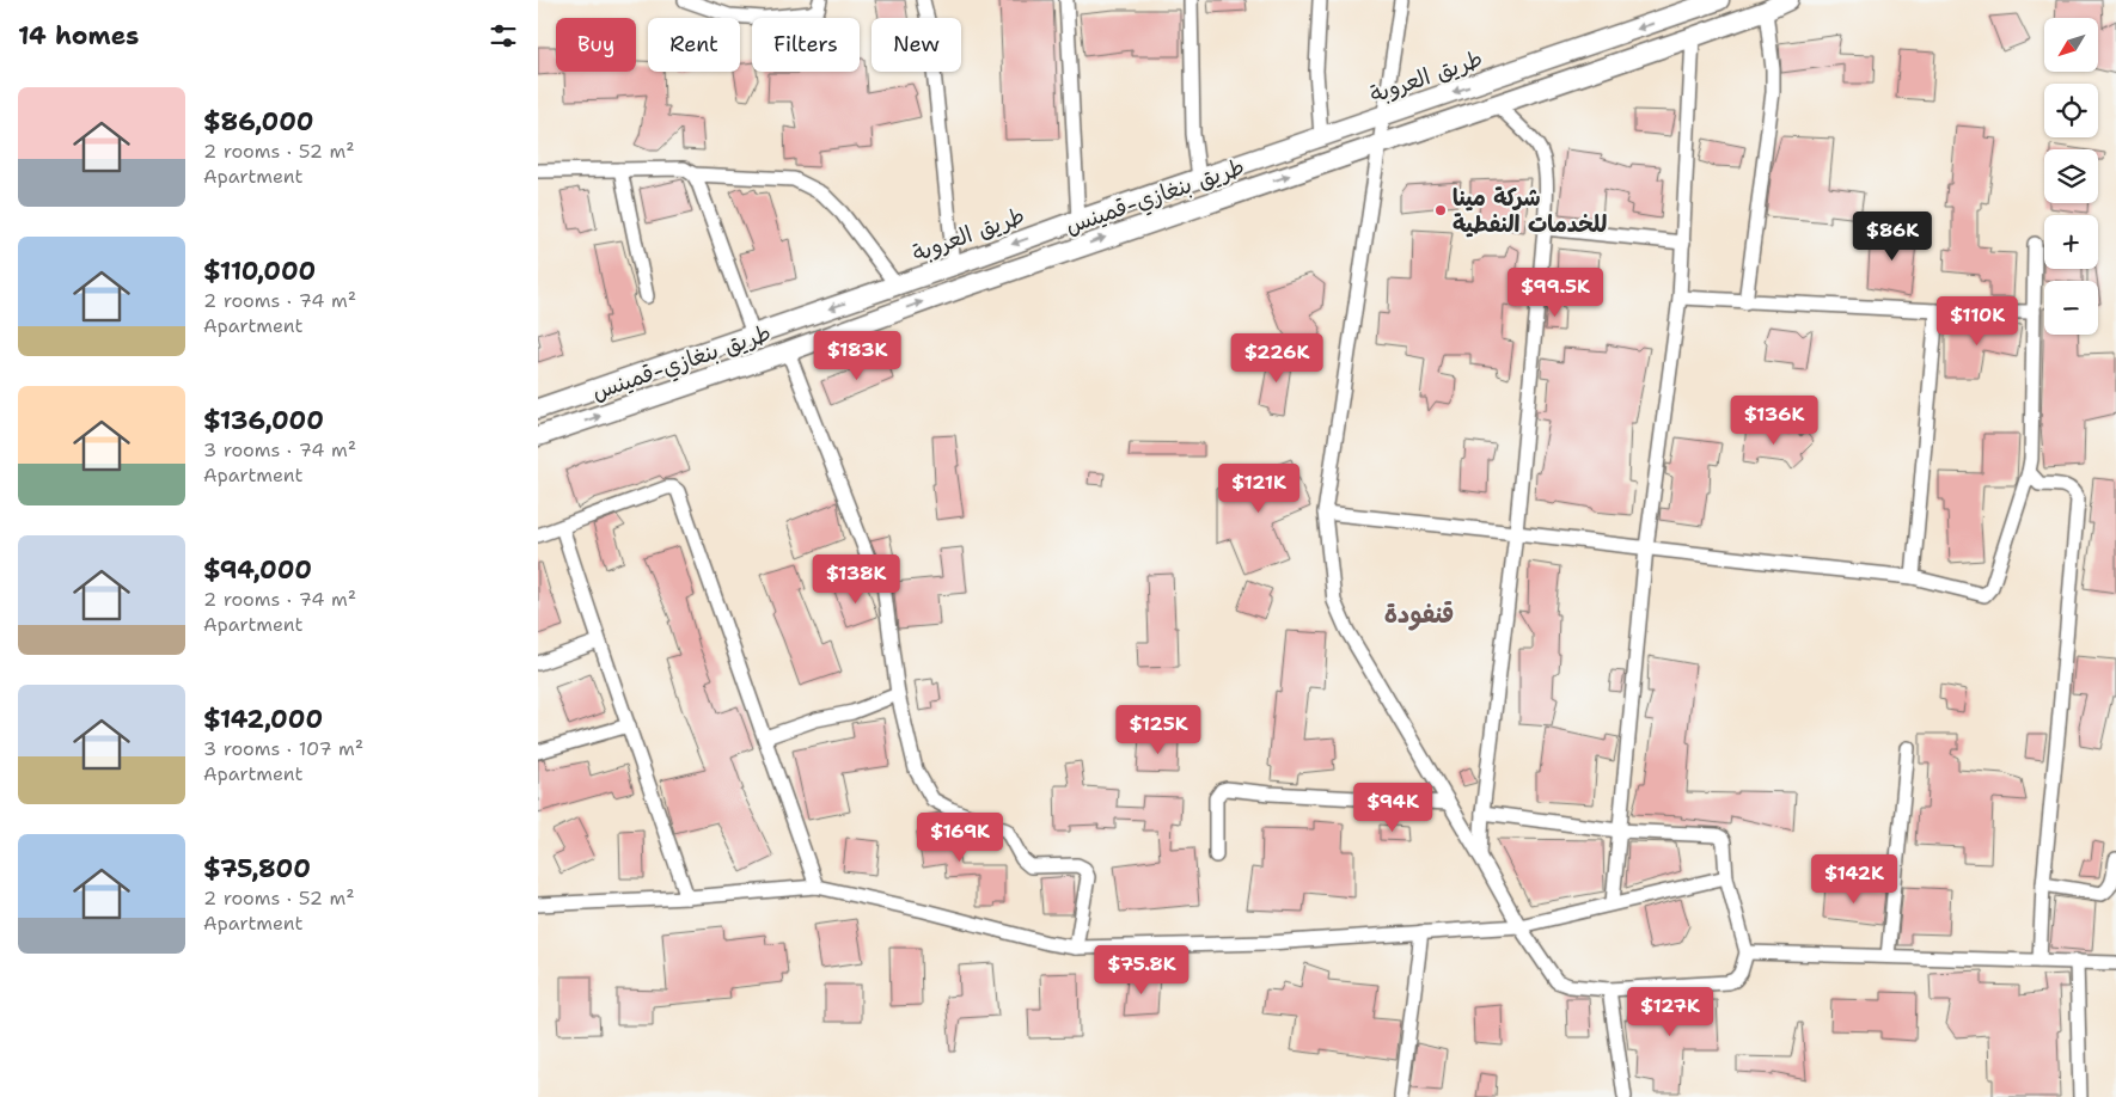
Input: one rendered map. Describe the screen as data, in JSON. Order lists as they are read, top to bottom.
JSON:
{
  "streets": {
    "main road": ["طريق العروبة", "طريق بنغازي-قمينس"]
  },
  "one_way": ["طريق العروبة", "طريق بنغازي-قمينس"],
  "districts": ["قنفودة"],
  "places": ["شركة مينا للخدمات النفطية"],
  "north": "bottom left",
  "page": {
    "heading": "14 homes",
    "map_buttons": ["+", "−"],
    "chip": [
      "Buy",
      "Rent",
      "Filters",
      "New"
    ],
    "list": [
      {
        "name": "$86,000",
        "note": "2 rooms · 52 m² · Apartment"
      },
      {
        "name": "$110,000",
        "note": "2 rooms · 74 m² · Apartment"
      },
      {
        "name": "$136,000",
        "note": "3 rooms · 74 m² · Apartment"
      },
      {
        "name": "$94,000",
        "note": "2 rooms · 74 m² · Apartment"
      },
      {
        "name": "$142,000",
        "note": "3 rooms · 107 m² · Apartment"
      },
      {
        "name": "$75,800",
        "note": "2 rooms · 52 m² · Apartment"
      }
    ],
    "price": [
      "$86K",
      "$99.5K",
      "$110K",
      "$183K",
      "$226K",
      "$136K",
      "$121K",
      "$138K",
      "$125K",
      "$94K",
      "$169K",
      "$142K",
      "$75.8K",
      "$127K"
    ]
  }
}
